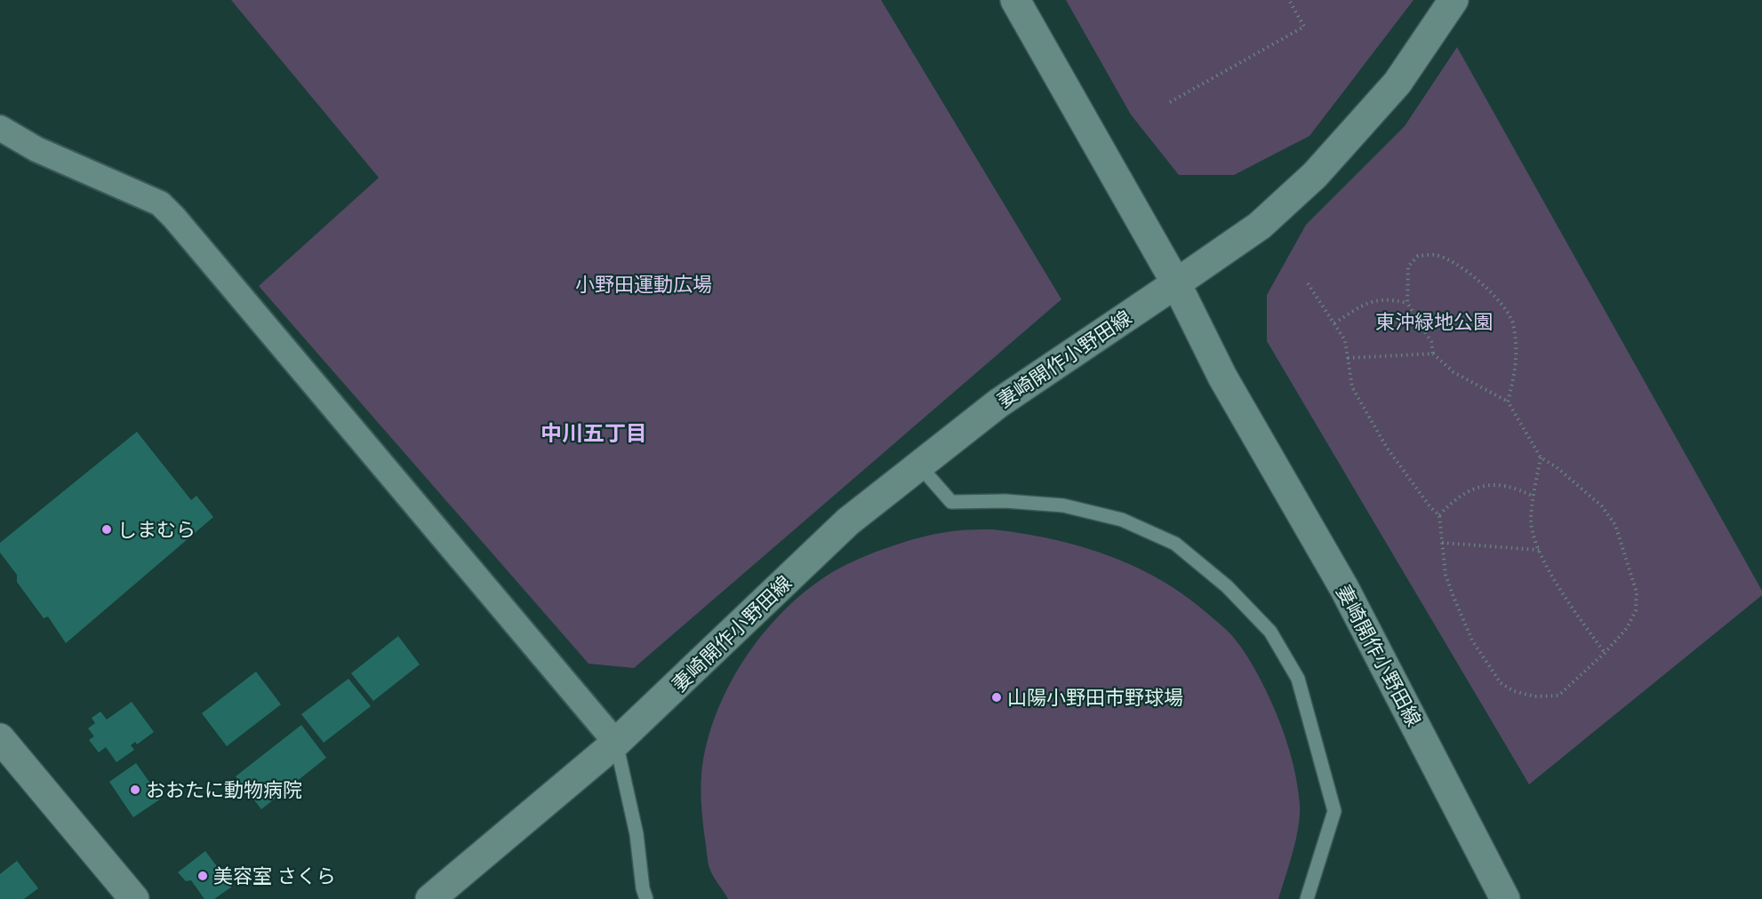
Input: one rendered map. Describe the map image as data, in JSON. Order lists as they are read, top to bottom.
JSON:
{
  "streets": {
    "main road": ["妻崎開作小野田線"]
  },
  "districts": ["中川五丁目"],
  "parks": ["小野田運動広場", "東沖緑地公園"],
  "places": [
    "しまむら",
    "山陽小野田市野球場",
    "おおたに動物病院",
    "美容室 さくら"
  ]
}
